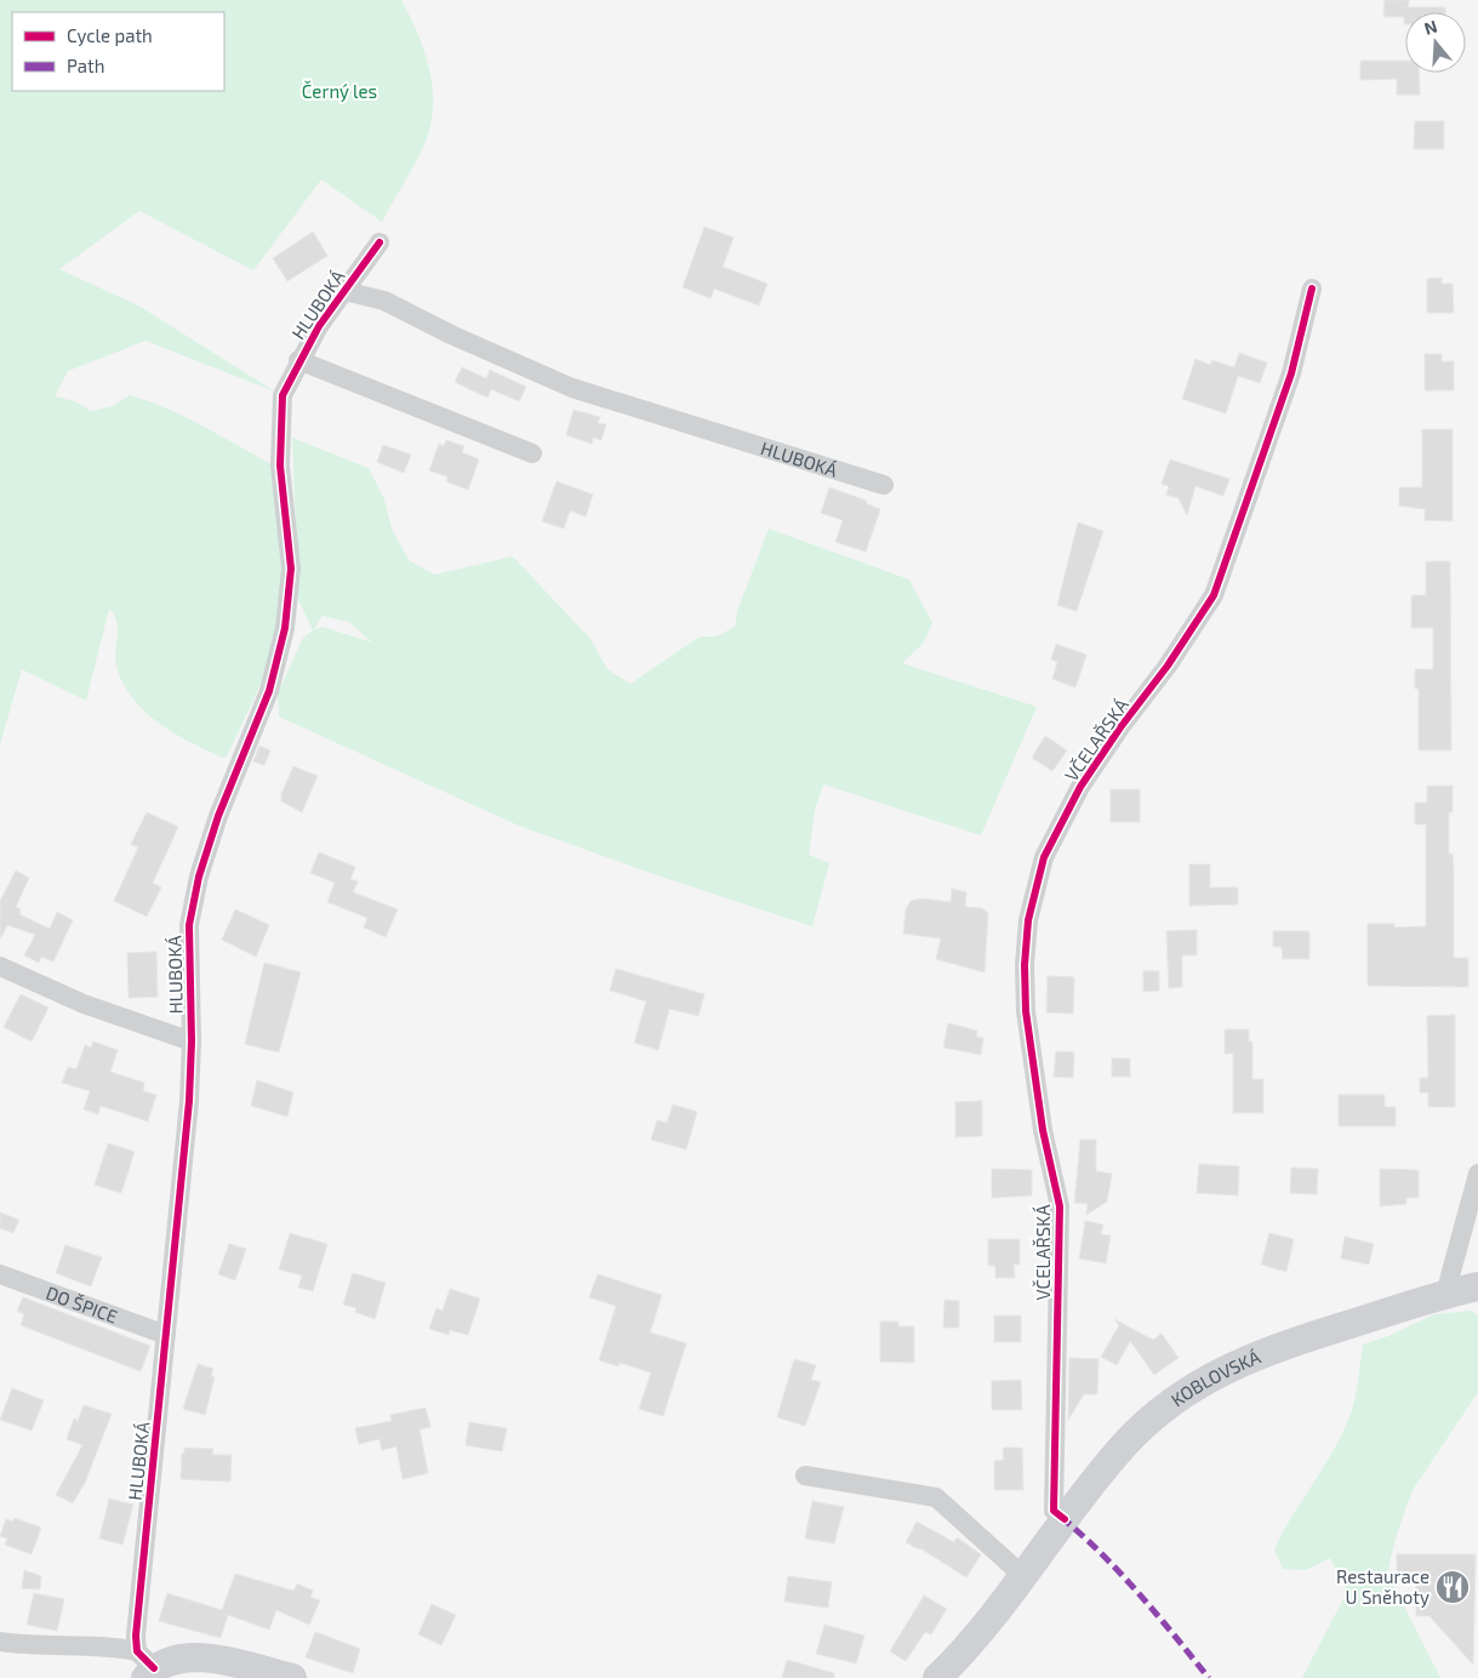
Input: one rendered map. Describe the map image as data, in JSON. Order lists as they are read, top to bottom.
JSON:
{
  "streets": {
    "street": [
      "HLUBOKÁ",
      "VČELAŘSKÁ",
      "DO ŠPICE",
      "KOBLOVSKÁ"
    ]
  },
  "crossings": [
    ["HLUBOKÁ", "DO ŠPICE"],
    ["VČELAŘSKÁ", "KOBLOVSKÁ"]
  ],
  "parks": ["Černý les"],
  "places": {
    "restaurant": ["Restaurace U Sněhoty"]
  },
  "legend": ["Cycle path", "Path"],
  "north": "top"
}
